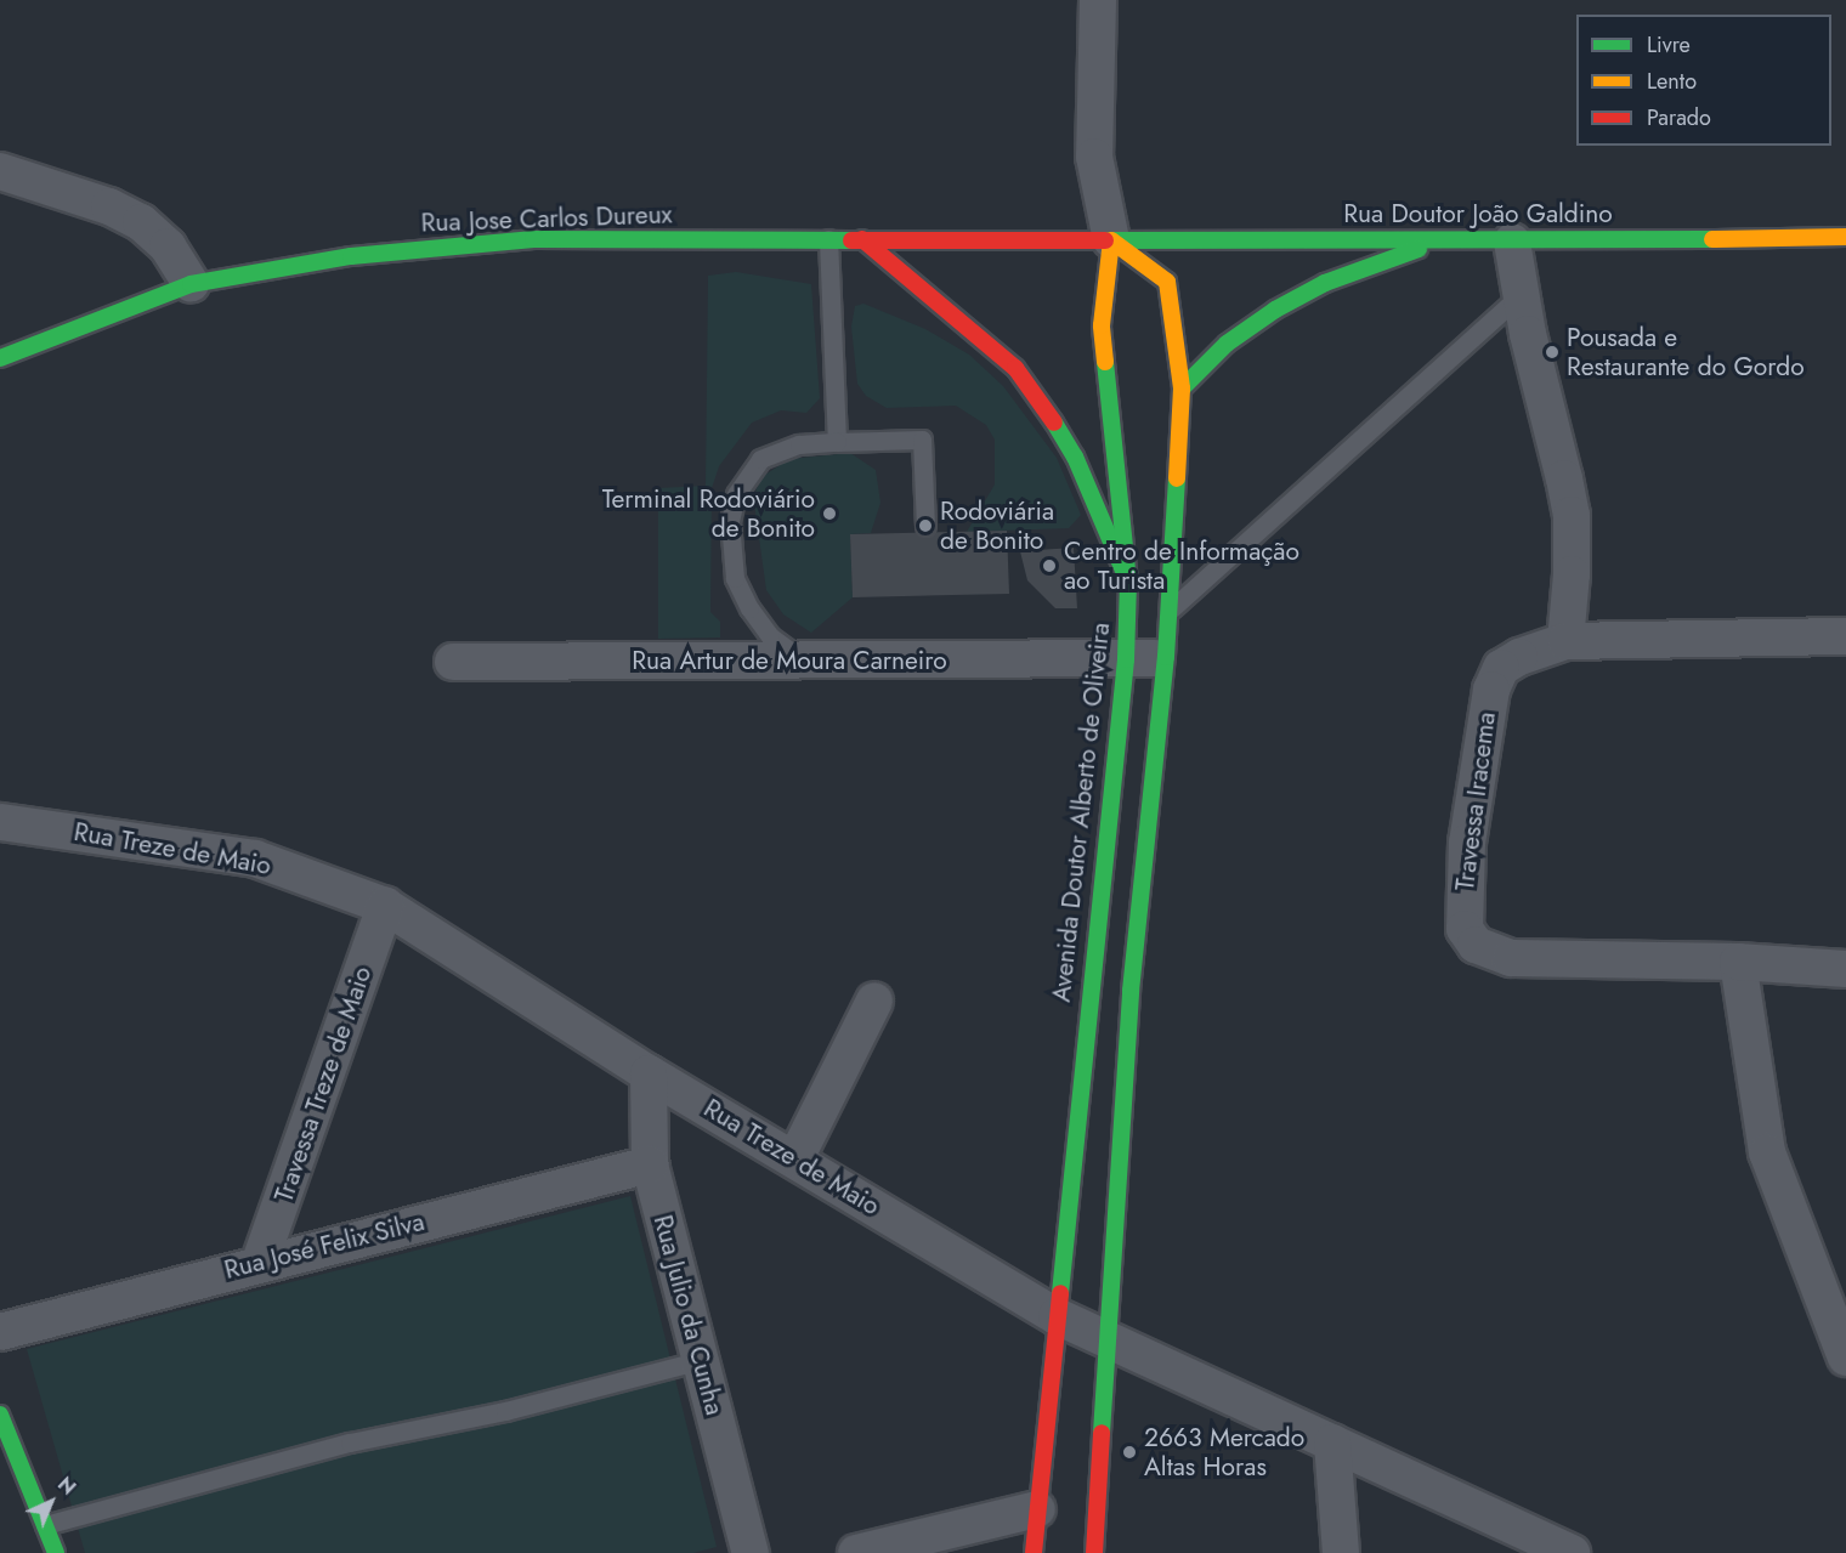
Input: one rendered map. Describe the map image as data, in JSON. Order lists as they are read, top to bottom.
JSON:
{
  "streets": {
    "street": [
      "Rua Doutor João Galdino",
      "Rua Jose Carlos Dureux",
      "Rua Artur de Moura Carneiro",
      "Travessa Iracema",
      "Avenida Doutor Alberto de Oliveira",
      "Rua Treze de Maio",
      "Travessa Treze de Maio",
      "Rua José Felix Silva",
      "Rua Julio da Cunha"
    ]
  },
  "crossings": [
    ["Rua Doutor João Galdino", "Rua Jose Carlos Dureux"],
    ["Rua Doutor João Galdino", "Avenida Doutor Alberto de Oliveira"],
    ["Rua Jose Carlos Dureux", "Avenida Doutor Alberto de Oliveira"],
    ["Rua Artur de Moura Carneiro", "Avenida Doutor Alberto de Oliveira"],
    ["Avenida Doutor Alberto de Oliveira", "Rua Treze de Maio"],
    ["Rua Treze de Maio", "Travessa Treze de Maio"],
    ["Rua Treze de Maio", "Rua Julio da Cunha"],
    ["Travessa Treze de Maio", "Rua José Felix Silva"],
    ["Rua José Felix Silva", "Rua Julio da Cunha"]
  ],
  "places": [
    "Pousada e Restaurante do Gordo",
    "Terminal Rodoviário de Bonito",
    "Rodoviária de Bonito",
    "Centro de Informação ao Turista",
    "2663 Mercado Altas Horas"
  ],
  "legend": ["Livre", "Lento", "Parado"],
  "north": "top right"
}
